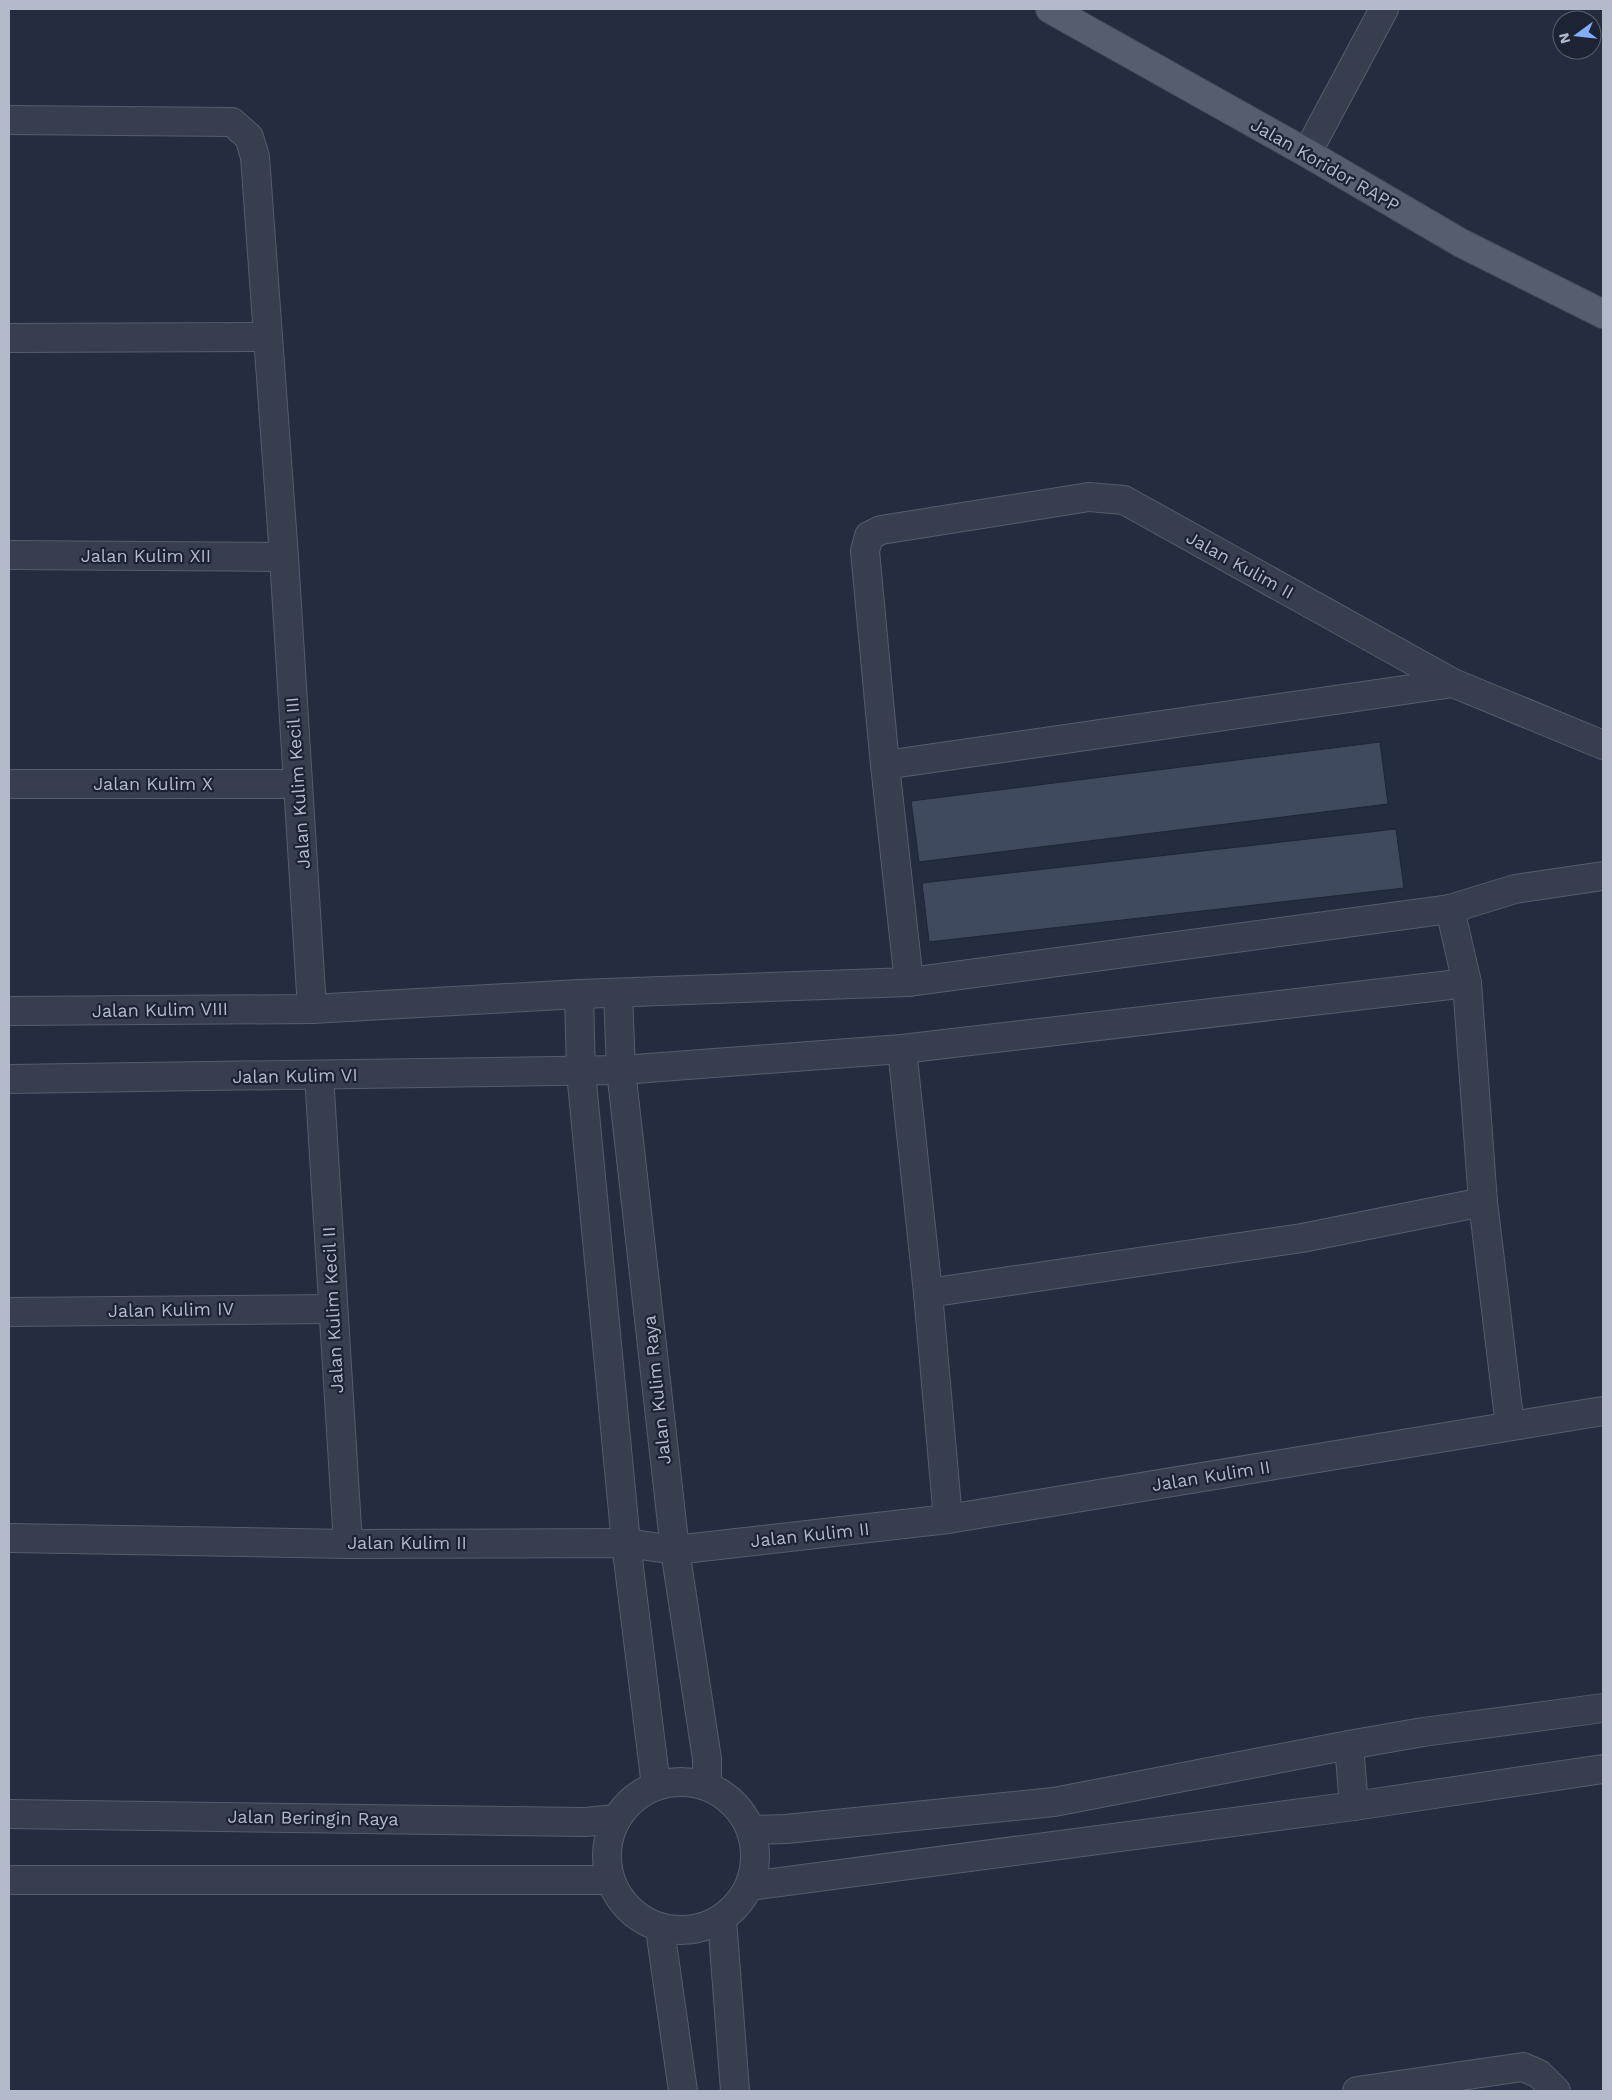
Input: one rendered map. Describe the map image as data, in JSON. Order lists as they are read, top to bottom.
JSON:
{
  "streets": {
    "main road": ["Jalan Koridor RAPP"],
    "street": [
      "Jalan Kulim XII",
      "Jalan Kulim II",
      "Jalan Kulim Kecil III",
      "Jalan Kulim X",
      "Jalan Kulim VIII",
      "Jalan Kulim VI",
      "Jalan Kulim IV",
      "Jalan Kulim Kecil II",
      "Jalan Kulim Raya",
      "Jalan Beringin Raya"
    ]
  },
  "crossings": [
    ["Jalan Kulim XII", "Jalan Kulim Kecil III"],
    ["Jalan Kulim II", "Jalan Kulim Kecil II"],
    ["Jalan Kulim II", "Jalan Kulim Raya"],
    ["Jalan Kulim Kecil III", "Jalan Kulim X"],
    ["Jalan Kulim Kecil III", "Jalan Kulim VIII"],
    ["Jalan Kulim VIII", "Jalan Kulim Raya"],
    ["Jalan Kulim VI", "Jalan Kulim Kecil II"],
    ["Jalan Kulim VI", "Jalan Kulim Raya"],
    ["Jalan Kulim IV", "Jalan Kulim Kecil II"],
    ["Jalan Kulim Raya", "Jalan Beringin Raya"]
  ],
  "north": "left"
}
